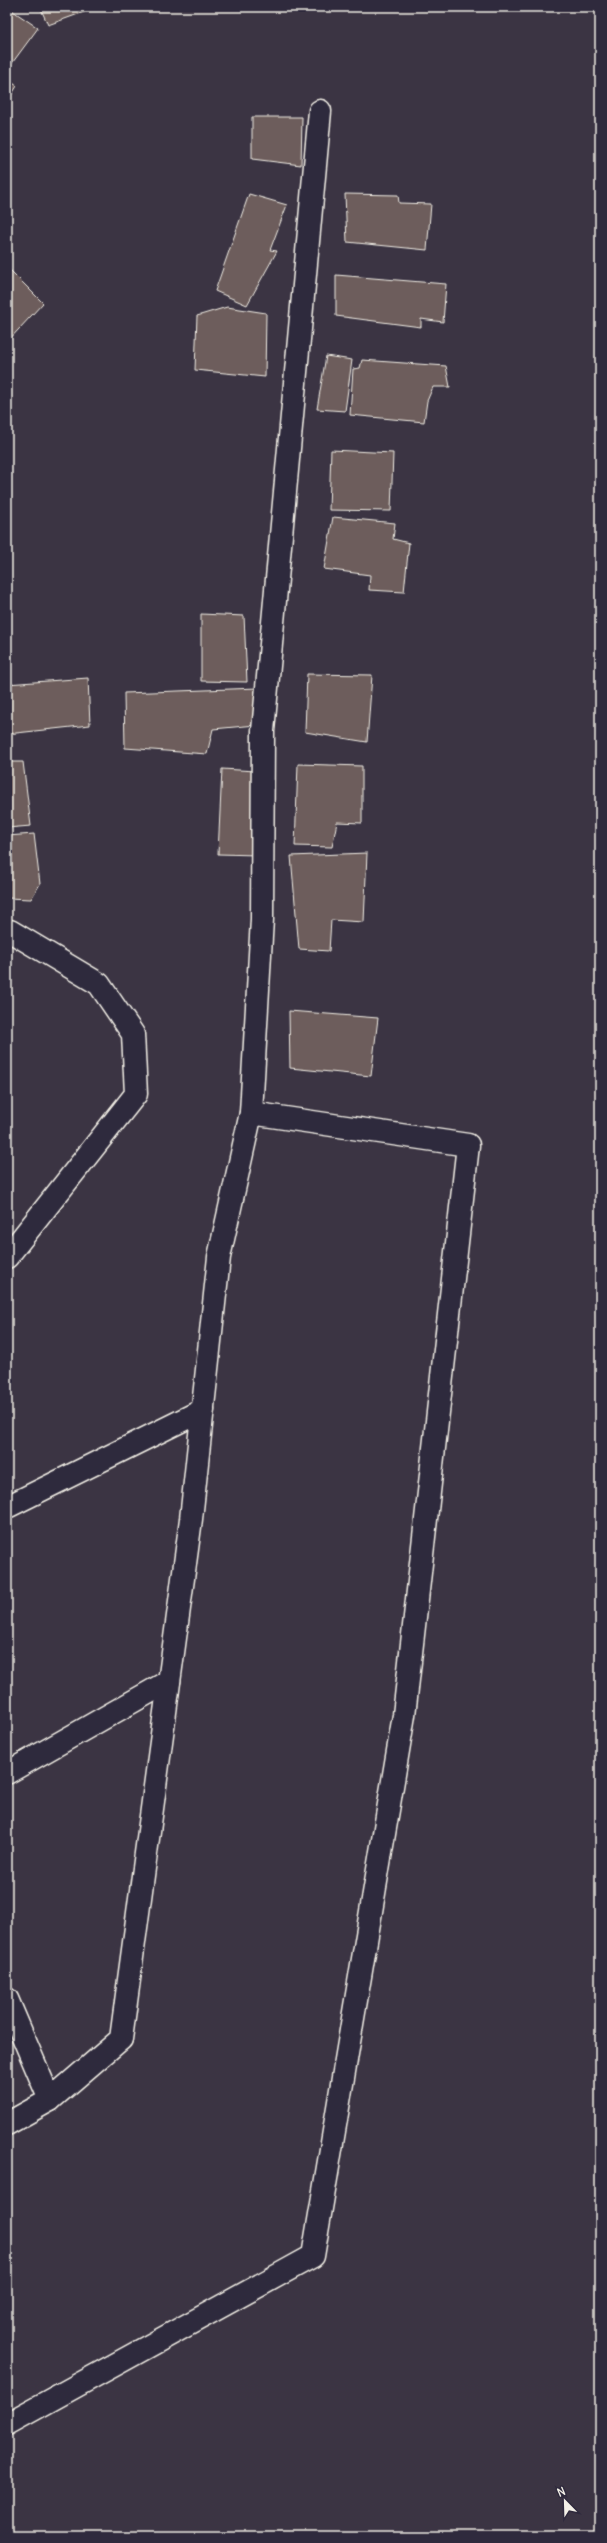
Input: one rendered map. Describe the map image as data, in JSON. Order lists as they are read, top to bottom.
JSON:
{
  "north": "top left"
}
